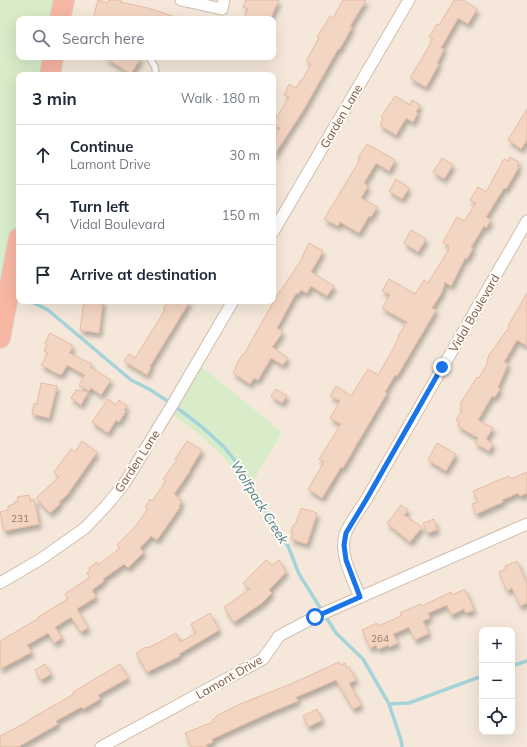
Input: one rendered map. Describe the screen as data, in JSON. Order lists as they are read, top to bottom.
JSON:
{
  "streets": {
    "street": ["Garden Lane", "Vidal Boulevard", "Lamont Drive"]
  },
  "crossings": [
    ["Vidal Boulevard", "Lamont Drive"]
  ],
  "water": ["Wolfpack Creek"],
  "house_numbers": ["231", "264"],
  "page": {
    "search": "Search here",
    "heading": ["3 min", "Walk · 180 m"],
    "list": [
      ["Continue", "Lamont Drive", "30 m"],
      ["Turn left", "Vidal Boulevard", "150 m"],
      "Arrive at destination"
    ],
    "map_buttons": ["+", "−"]
  }
}
